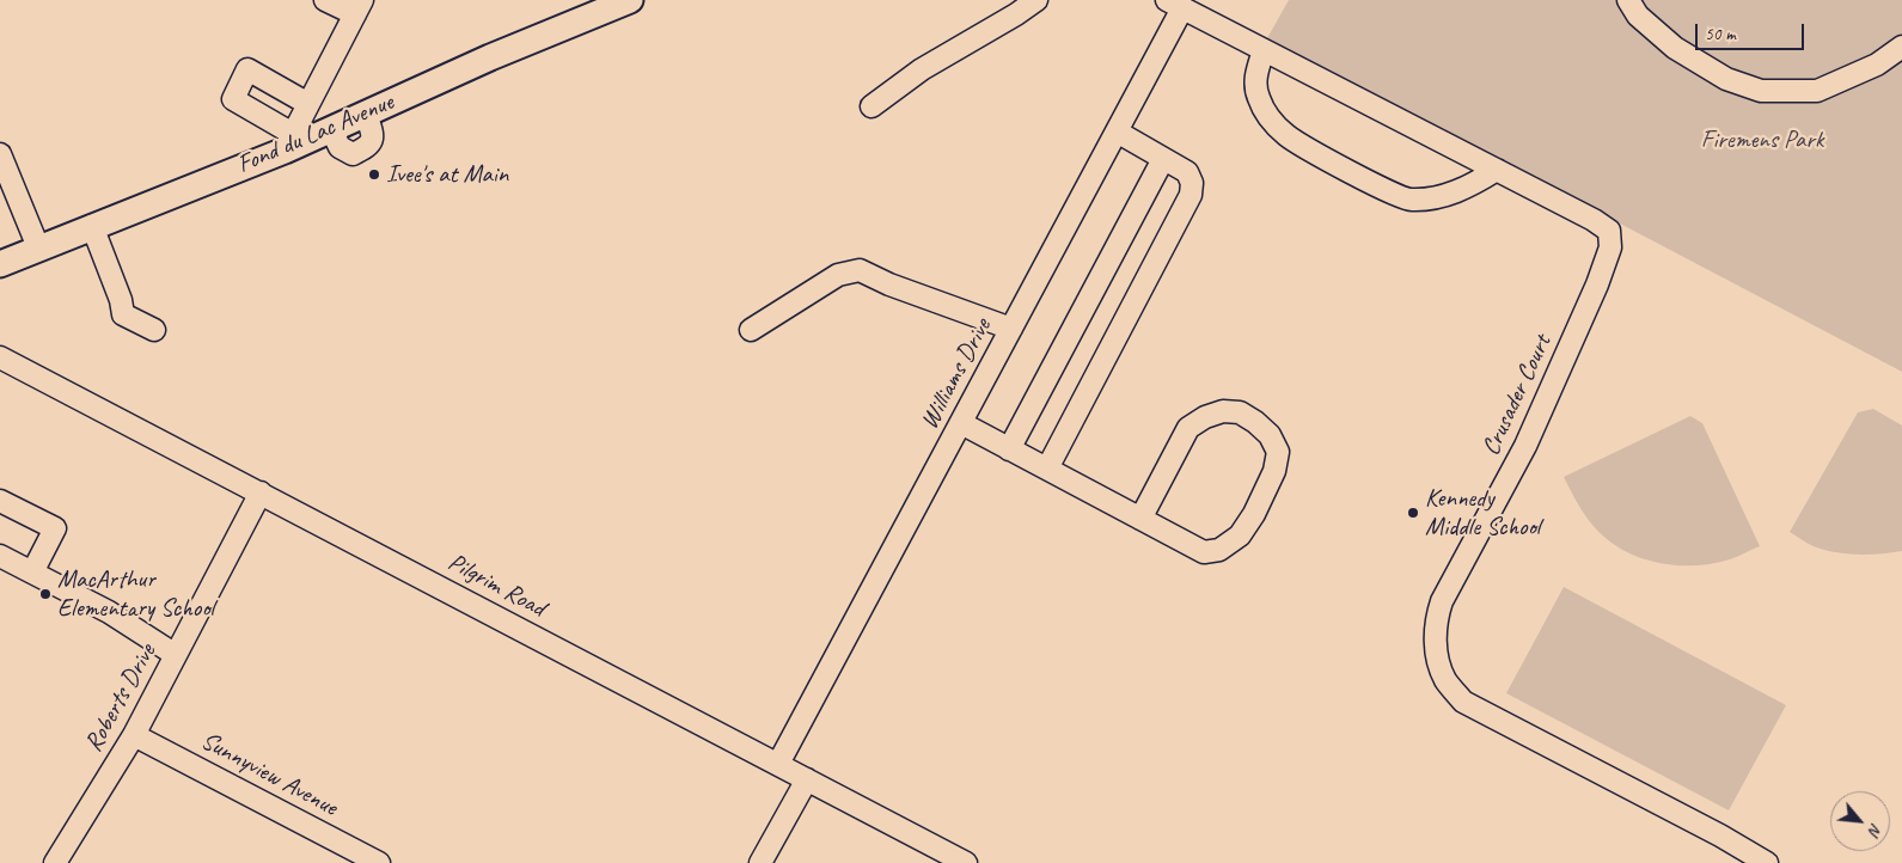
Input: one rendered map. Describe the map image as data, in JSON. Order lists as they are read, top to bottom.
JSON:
{
  "streets": {
    "main road": ["Fond du Lac Avenue"],
    "street": [
      "Williams Drive",
      "Crusader Court",
      "Pilgrim Road",
      "Roberts Drive",
      "Sunnyview Avenue"
    ]
  },
  "crossings": [
    ["Williams Drive", "Crusader Court"],
    ["Williams Drive", "Pilgrim Road"],
    ["Pilgrim Road", "Roberts Drive"],
    ["Roberts Drive", "Sunnyview Avenue"]
  ],
  "parks": ["Firemens Park"],
  "places": ["Ivee's at Main", "Kennedy Middle School", "MacArthur Elementary School"],
  "scale_bar": "50 m",
  "north": "bottom right"
}
